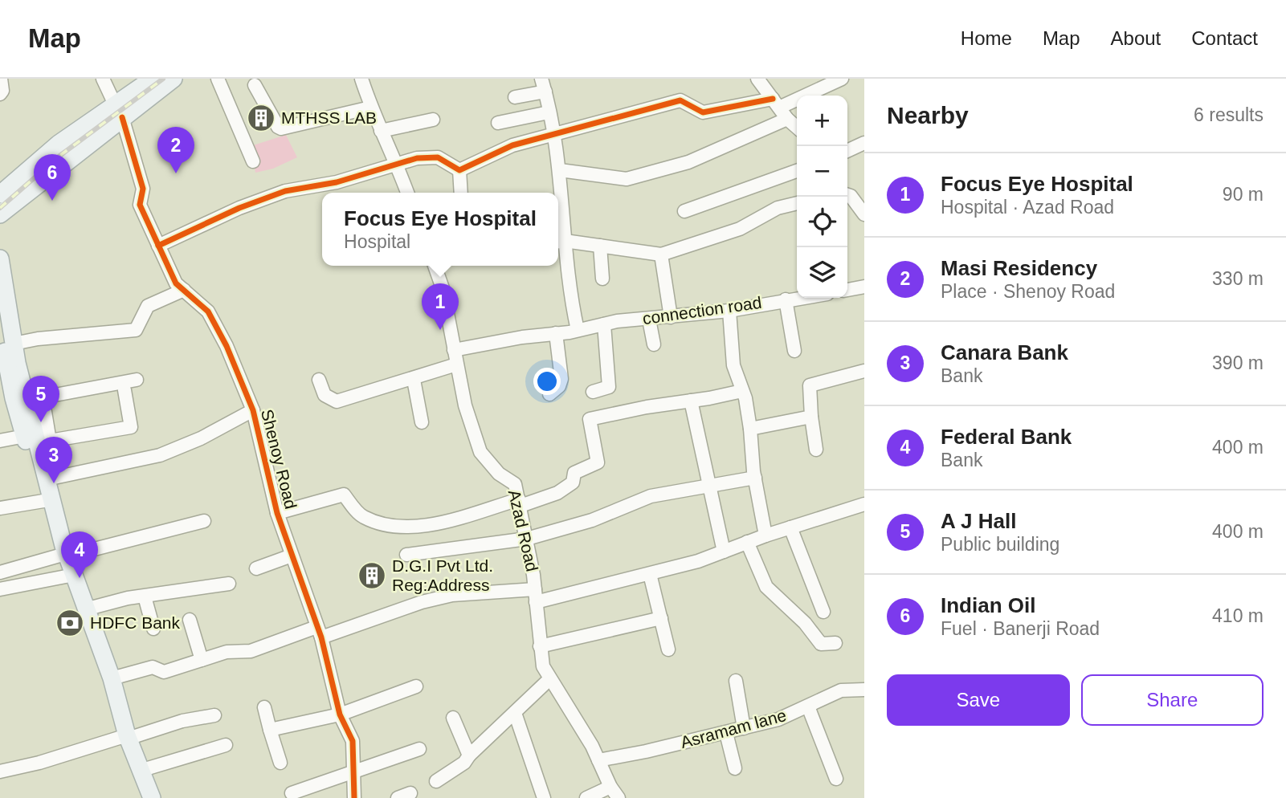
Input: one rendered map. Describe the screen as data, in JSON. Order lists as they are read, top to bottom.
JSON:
{
  "streets": {
    "street": [
      "connection road",
      "Shenoy Road",
      "Azad Road",
      "Asramam lane"
    ]
  },
  "crossings": [
    ["connection road", "Azad Road"],
    ["Azad Road", "Asramam lane"]
  ],
  "places": {
    "building": ["MTHSS LAB", "D.G.I Pvt Ltd. Reg:Address"],
    "bank": ["HDFC Bank"]
  },
  "page": {
    "header": "Map",
    "nav": [
      "Home",
      "Map",
      "About",
      "Contact"
    ],
    "heading": ["Nearby", "6 results"],
    "map_buttons": ["+", "−"],
    "pins": [
      "2",
      "6",
      "1",
      "5",
      "3",
      "4"
    ],
    "list": [
      {
        "mark": "1",
        "name": "Focus Eye Hospital",
        "note": "Hospital · Azad Road",
        "value": "90 m"
      },
      {
        "mark": "2",
        "name": "Masi Residency",
        "note": "Place · Shenoy Road",
        "value": "330 m"
      },
      {
        "mark": "3",
        "name": "Canara Bank",
        "note": "Bank",
        "value": "390 m"
      },
      {
        "mark": "4",
        "name": "Federal Bank",
        "note": "Bank",
        "value": "400 m"
      },
      {
        "mark": "5",
        "name": "A J Hall",
        "note": "Public building",
        "value": "400 m"
      },
      {
        "mark": "6",
        "name": "Indian Oil",
        "note": "Fuel · Banerji Road",
        "value": "410 m"
      }
    ],
    "popup": ["Focus Eye Hospital", "Hospital"],
    "buttons": ["Save", "Share"]
  }
}
